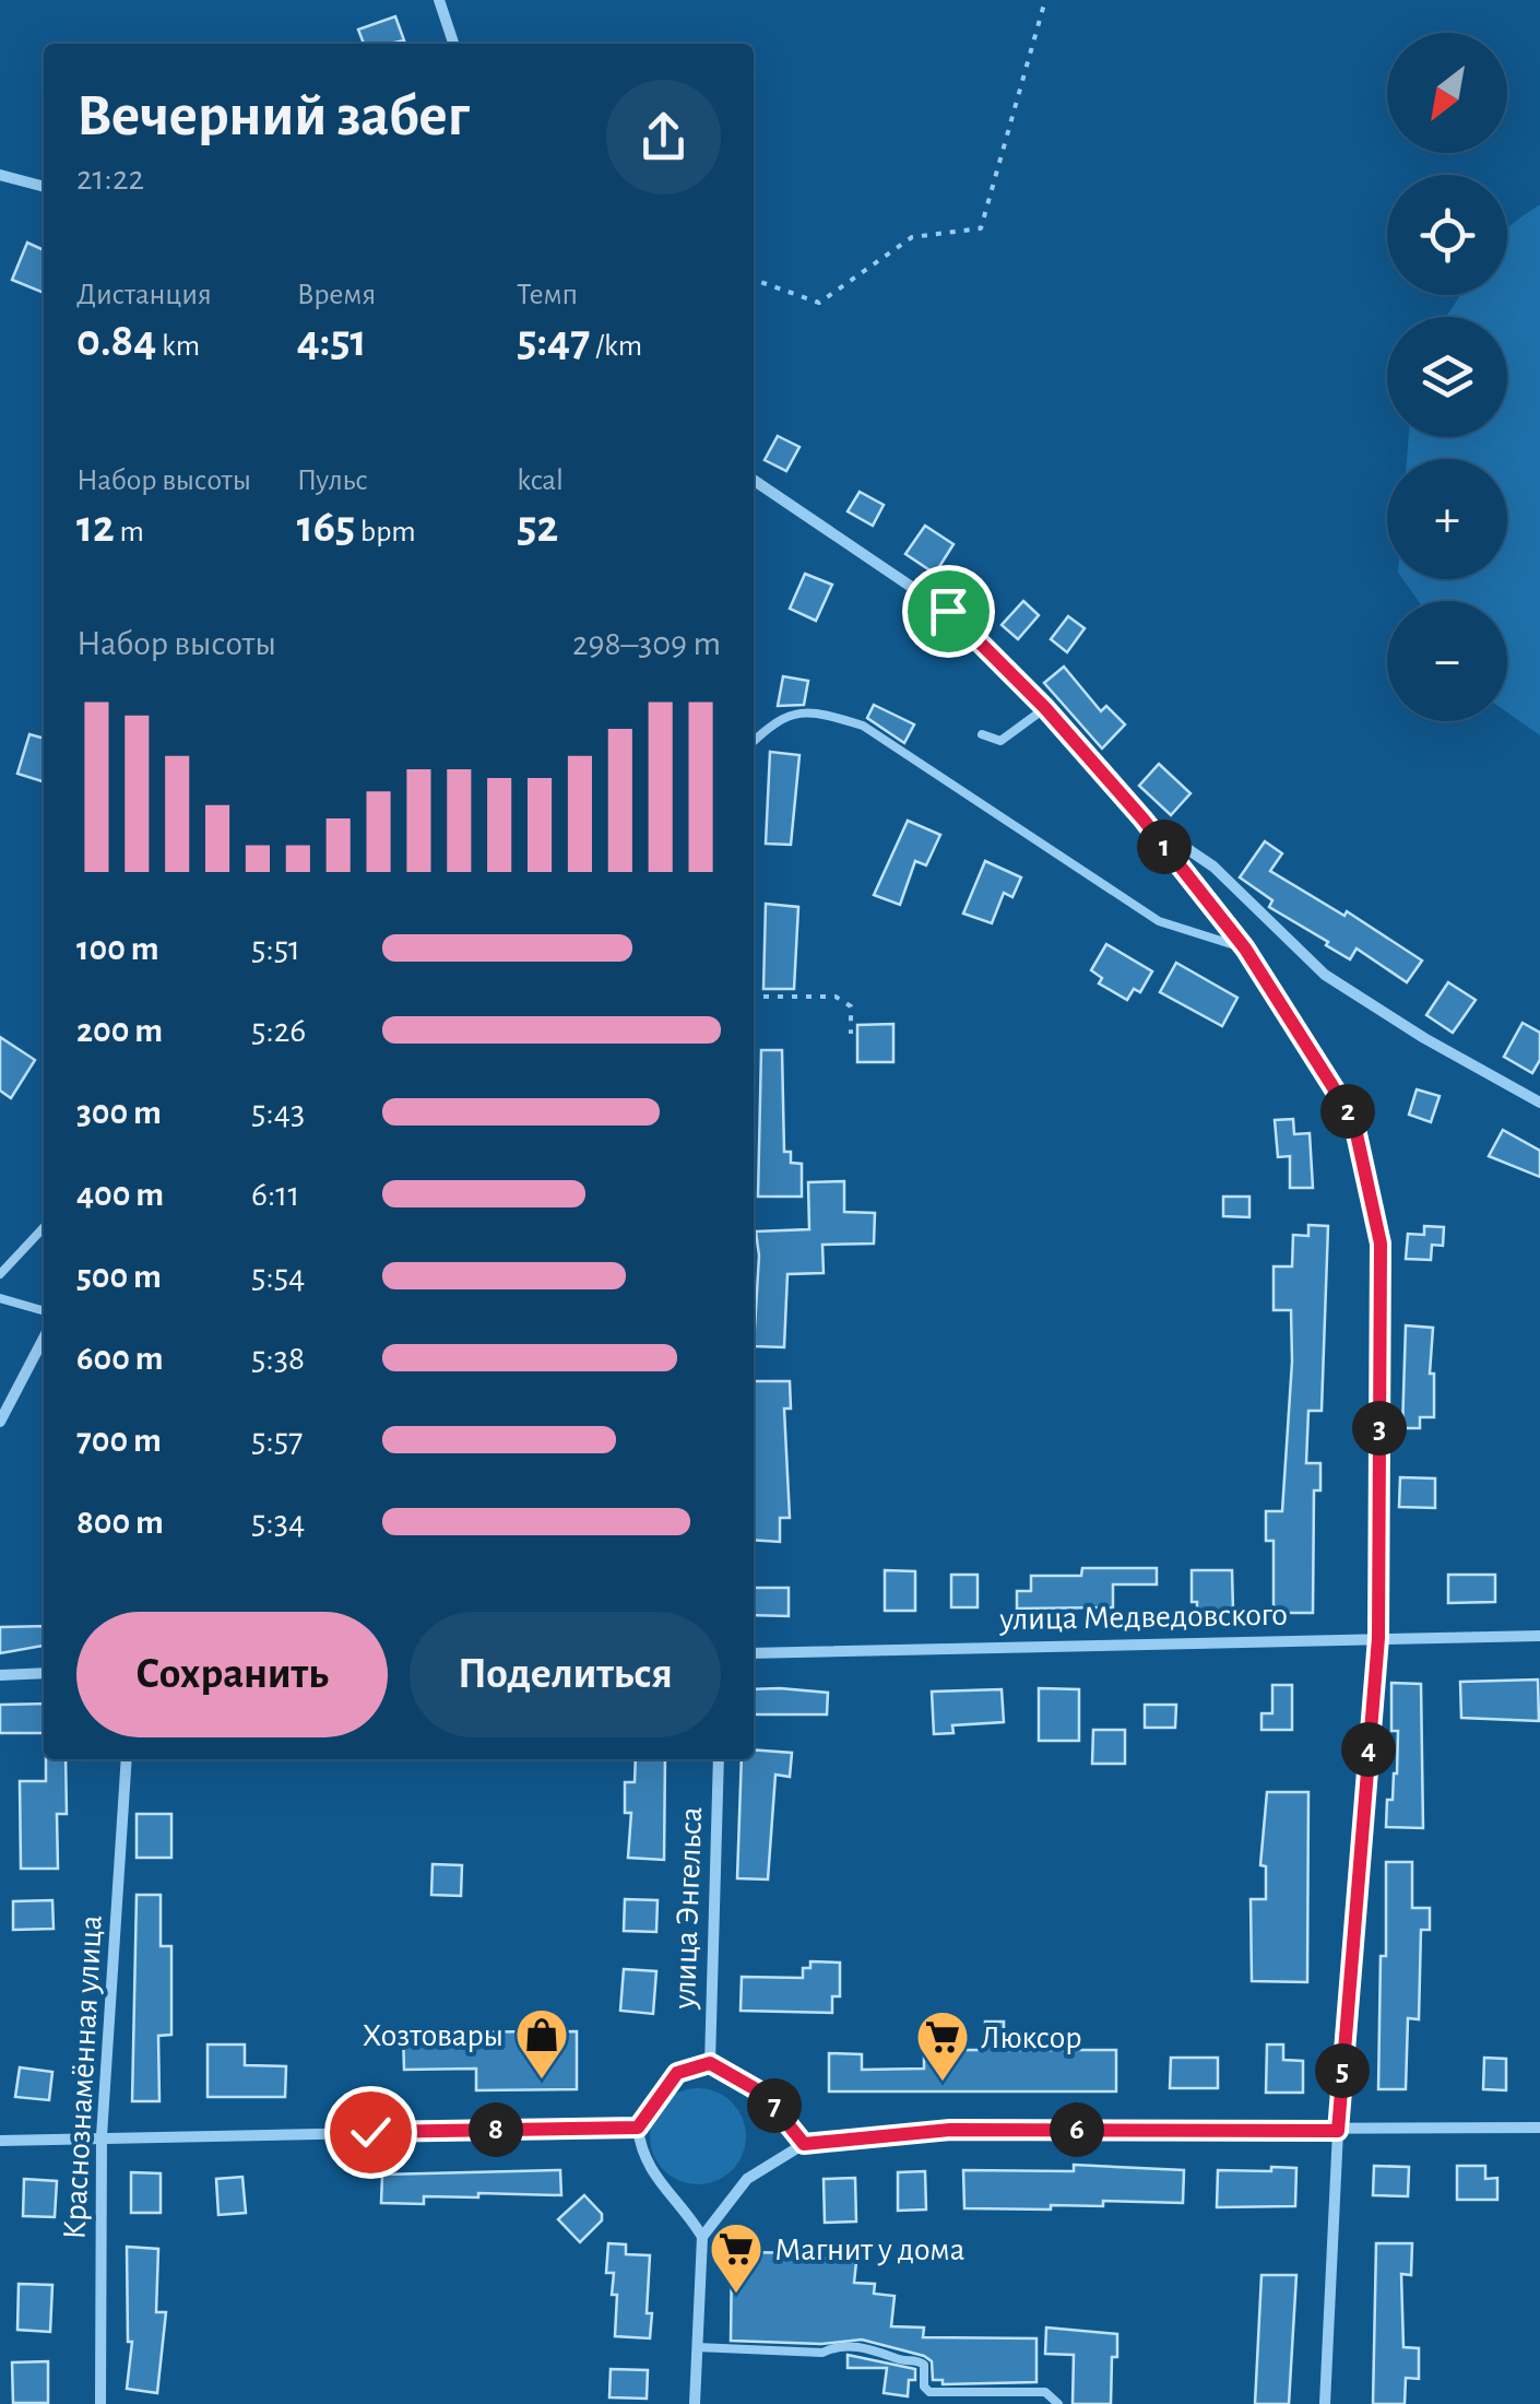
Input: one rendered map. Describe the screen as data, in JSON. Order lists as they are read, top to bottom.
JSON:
{
  "streets": {
    "street": ["улица Медведовского", "улица Энгельса", "Краснознамённая улица"]
  },
  "places": {
    "shop": ["Хозтовары"],
    "supermarket": ["Люксор", "Магнит у дома"]
  },
  "north": "bottom left",
  "page": {
    "map_buttons": ["+", "−"],
    "heading": ["Вечерний забег", "21:22"],
    "stats": [
      ["Дистанция", "0.84 km"],
      ["Время", "4:51"],
      ["Темп", "5:47 /km"],
      ["Набор высоты", "12 m"],
      ["Пульс", "165 bpm"],
      ["kcal", "52"]
    ],
    "chart": ["Набор высоты", "298–309 m"],
    "pins": [
      "1",
      "2",
      "3",
      "4",
      "5",
      "7",
      "6",
      "8"
    ],
    "list": [
      {
        "name": "100 m",
        "note": "5:51"
      },
      {
        "name": "200 m",
        "note": "5:26"
      },
      {
        "name": "300 m",
        "note": "5:43"
      },
      {
        "name": "400 m",
        "note": "6:11"
      },
      {
        "name": "500 m",
        "note": "5:54"
      },
      {
        "name": "600 m",
        "note": "5:38"
      },
      {
        "name": "700 m",
        "note": "5:57"
      },
      {
        "name": "800 m",
        "note": "5:34"
      }
    ],
    "buttons": ["Сохранить", "Поделиться"]
  }
}
